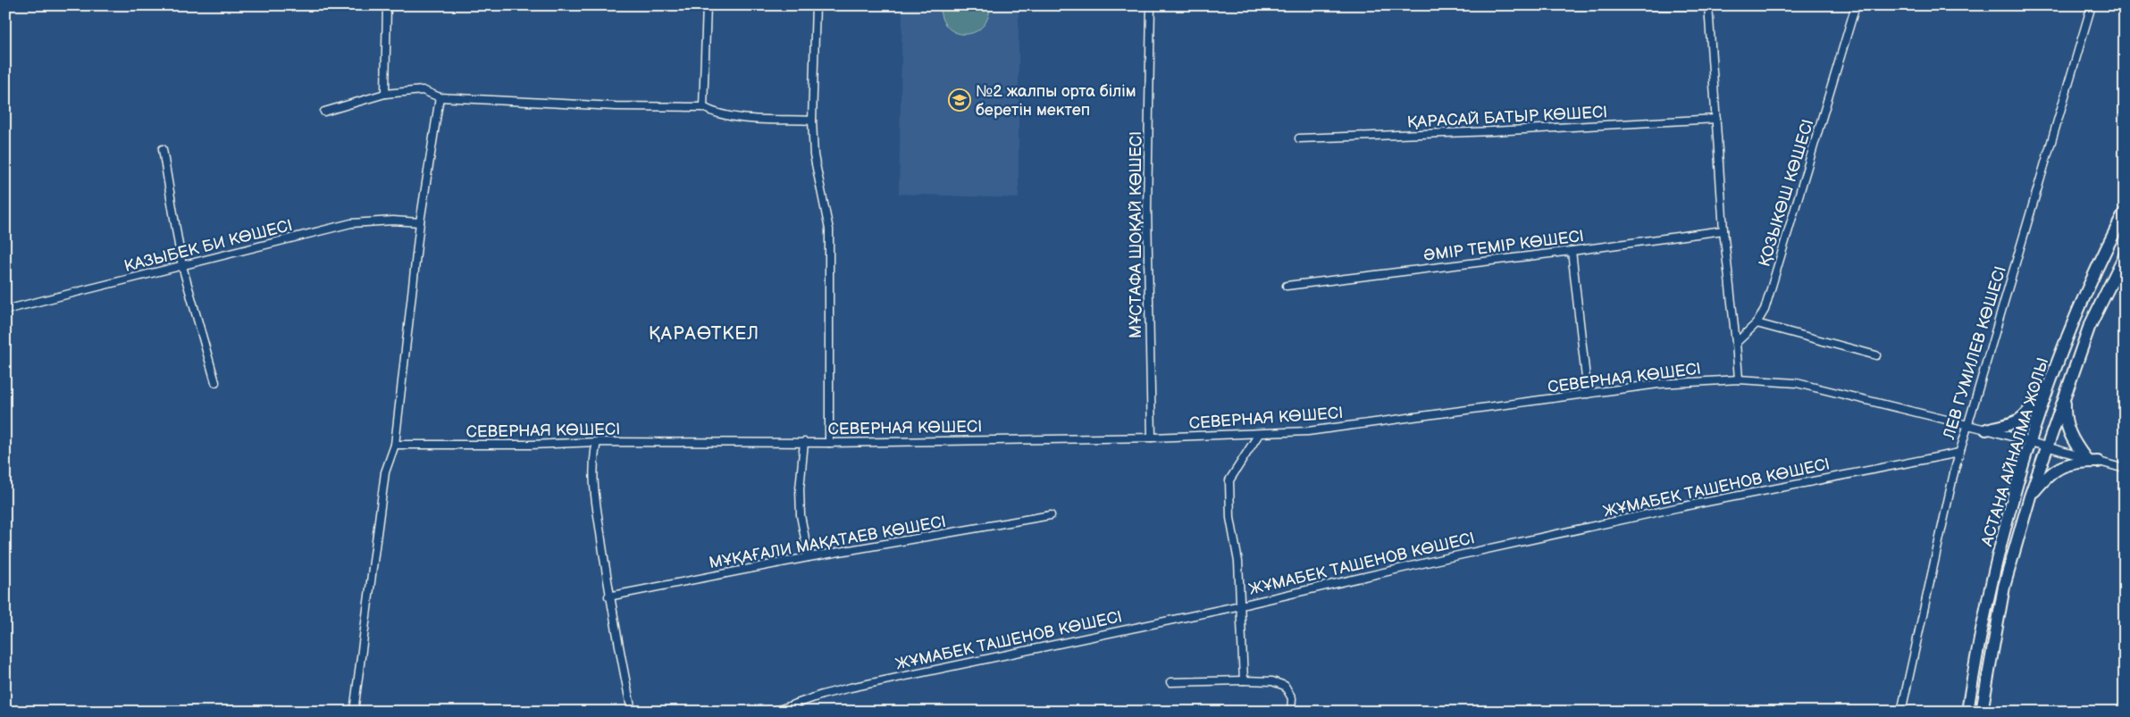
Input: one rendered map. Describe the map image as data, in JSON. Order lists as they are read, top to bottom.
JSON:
{
  "streets": {
    "highway": ["АСТАНА АЙНАЛМА ЖОЛЫ"],
    "street": [
      "ҚАРАСАЙ БАТЫР КӨШЕСІ",
      "ҚОЗЫКӨШ КӨШЕСІ",
      "МҰСТАФА ШОҚАЙ КӨШЕСІ",
      "КАЗЫБЕК БИ КӨШЕСІ",
      "ӘМІР ТЕМІР КӨШЕСІ",
      "ЛЕВ ГУМИЛЕВ КӨШЕСІ",
      "СЕВЕРНАЯ КӨШЕСІ",
      "ЖҰМАБЕК ТАШЕНОВ КӨШЕСІ",
      "МҰҚАҒАЛИ МАҚАТАЕВ КӨШЕСІ"
    ]
  },
  "crossings": [
    ["МҰСТАФА ШОҚАЙ КӨШЕСІ", "СЕВЕРНАЯ КӨШЕСІ"],
    ["ЛЕВ ГУМИЛЕВ КӨШЕСІ", "СЕВЕРНАЯ КӨШЕСІ"],
    ["ЛЕВ ГУМИЛЕВ КӨШЕСІ", "ЖҰМАБЕК ТАШЕНОВ КӨШЕСІ"],
    ["СЕВЕРНАЯ КӨШЕСІ", "АСТАНА АЙНАЛМА ЖОЛЫ"]
  ],
  "districts": ["ҚАРАӨТКЕЛ"],
  "places": {
    "school or university": ["№2 жалпы орта білім беретін мектеп"]
  }
}
